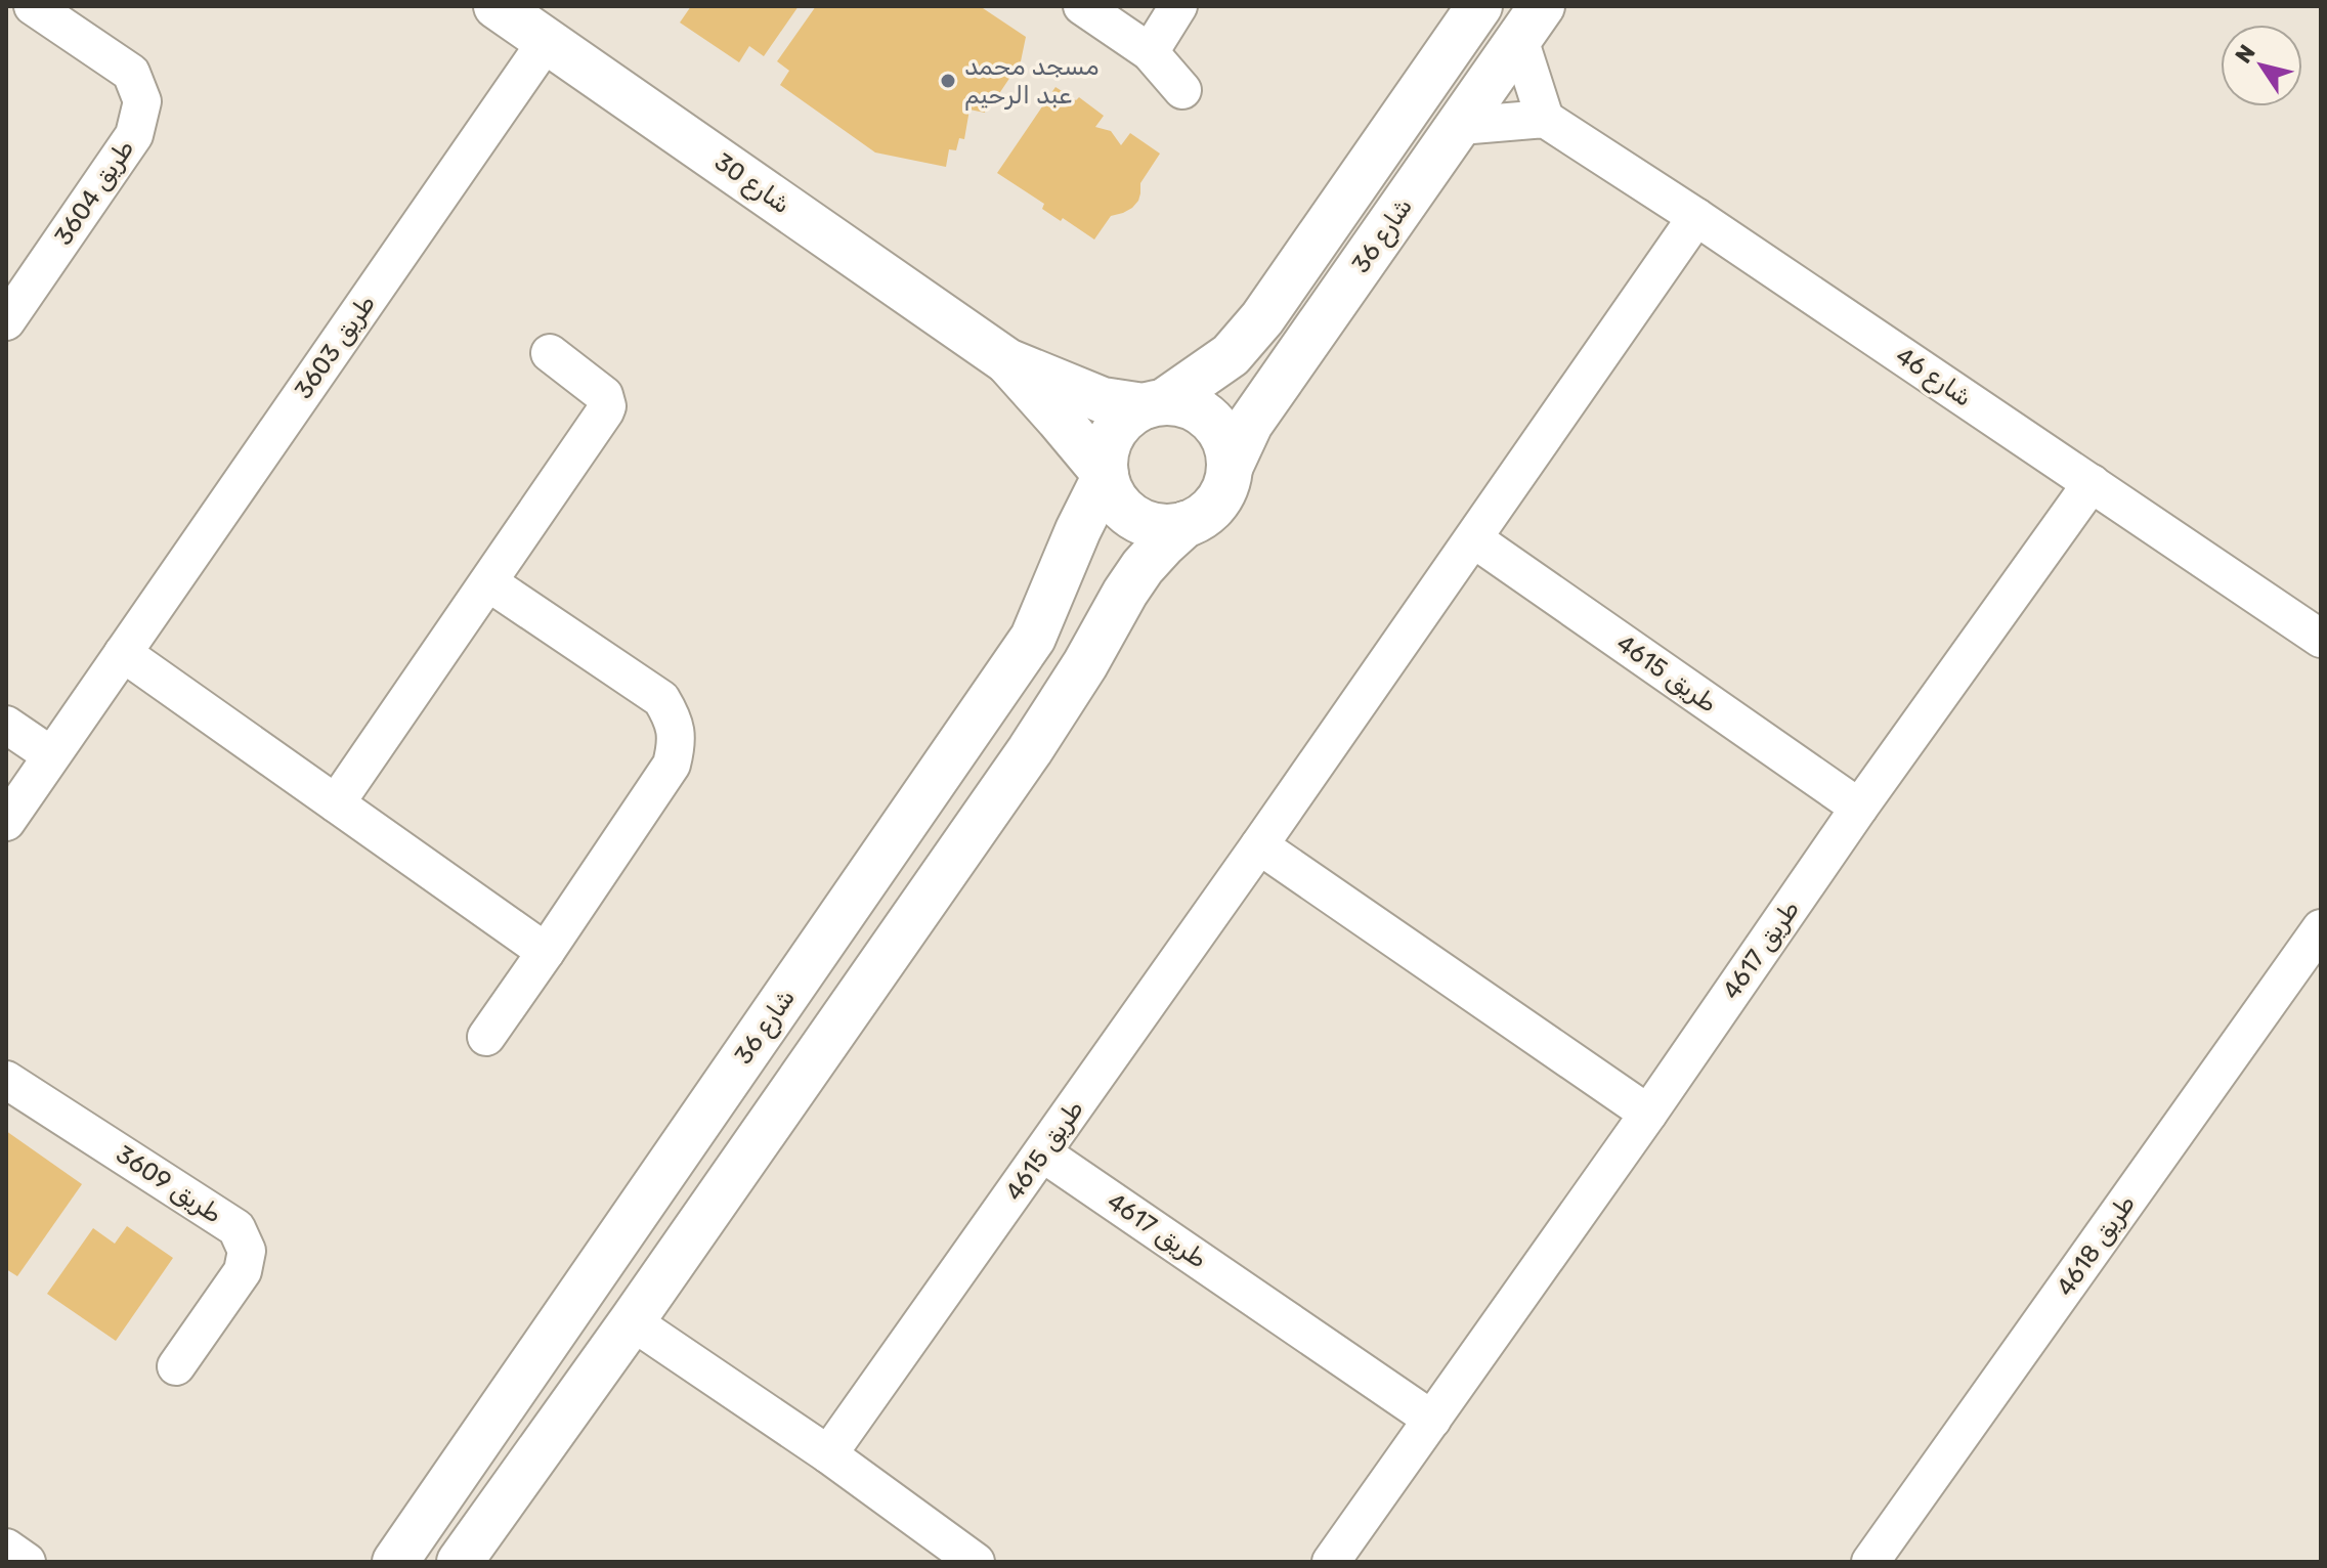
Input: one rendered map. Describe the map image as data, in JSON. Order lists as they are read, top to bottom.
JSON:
{
  "streets": {
    "street": [
      "شارع 30",
      "طريق 3604",
      "شارع 36",
      "طريق 3603",
      "شارع 46",
      "طريق 4615",
      "طريق 4617",
      "طريق 3609",
      "طريق 4618"
    ]
  },
  "crossings": [
    ["شارع 30", "شارع 36"],
    ["شارع 30", "طريق 3603"],
    ["شارع 46", "طريق 4615"],
    ["شارع 46", "طريق 4617"],
    ["طريق 4615", "طريق 4617"]
  ],
  "places": ["مسجد محمد عبد الرحيم"],
  "north": "top left"
}
